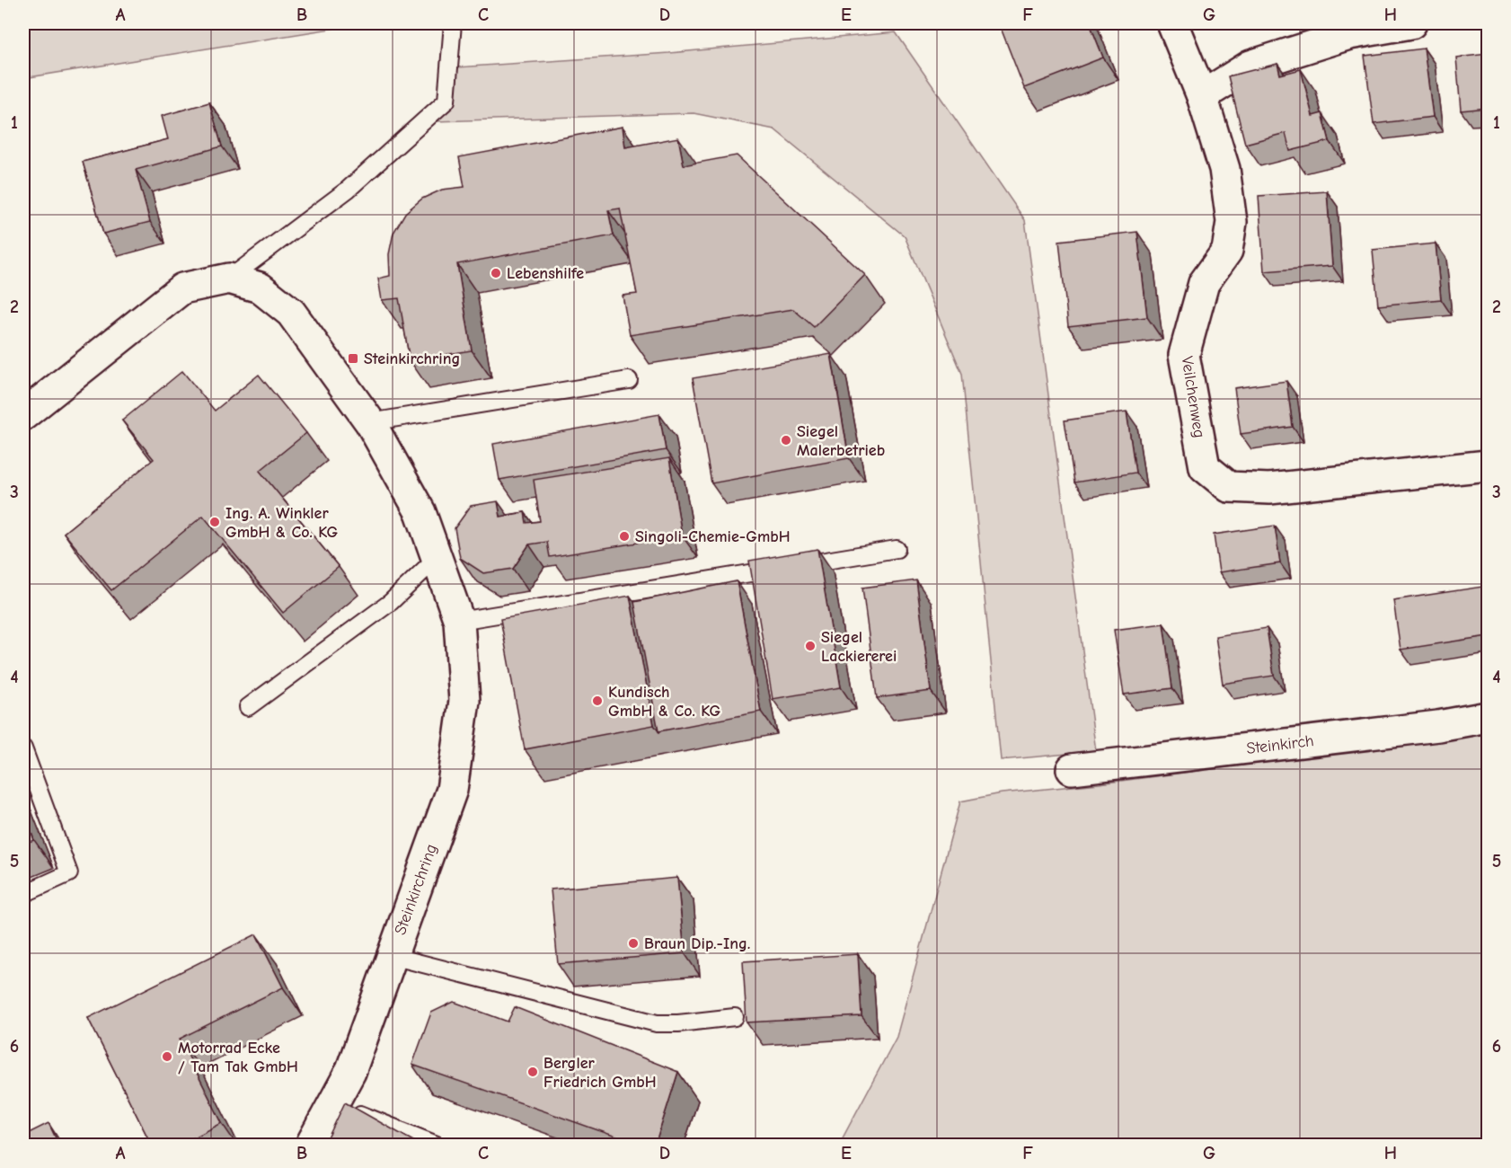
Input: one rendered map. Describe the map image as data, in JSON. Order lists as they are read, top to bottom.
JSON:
{
  "streets": {
    "street": ["Veilchenweg", "Steinkirch", "Steinkirchring"]
  },
  "places": {
    "other": [
      "Lebenshilfe",
      "Siegel Malerbetrieb",
      "Ing. A. Winkler GmbH & Co. KG",
      "Singoli-Chemie-GmbH",
      "Siegel Lackiererei",
      "Kundisch GmbH & Co. KG",
      "Braun Dip.-Ing.",
      "Motorrad Ecke / Tam Tak GmbH",
      "Bergler Friedrich GmbH"
    ],
    "transit": ["Steinkirchring"]
  },
  "grid": {
    "columns": [
      "A",
      "B",
      "C",
      "D",
      "E",
      "F",
      "G",
      "H"
    ],
    "rows": [
      "1",
      "2",
      "3",
      "4",
      "5",
      "6"
    ]
  }
}
